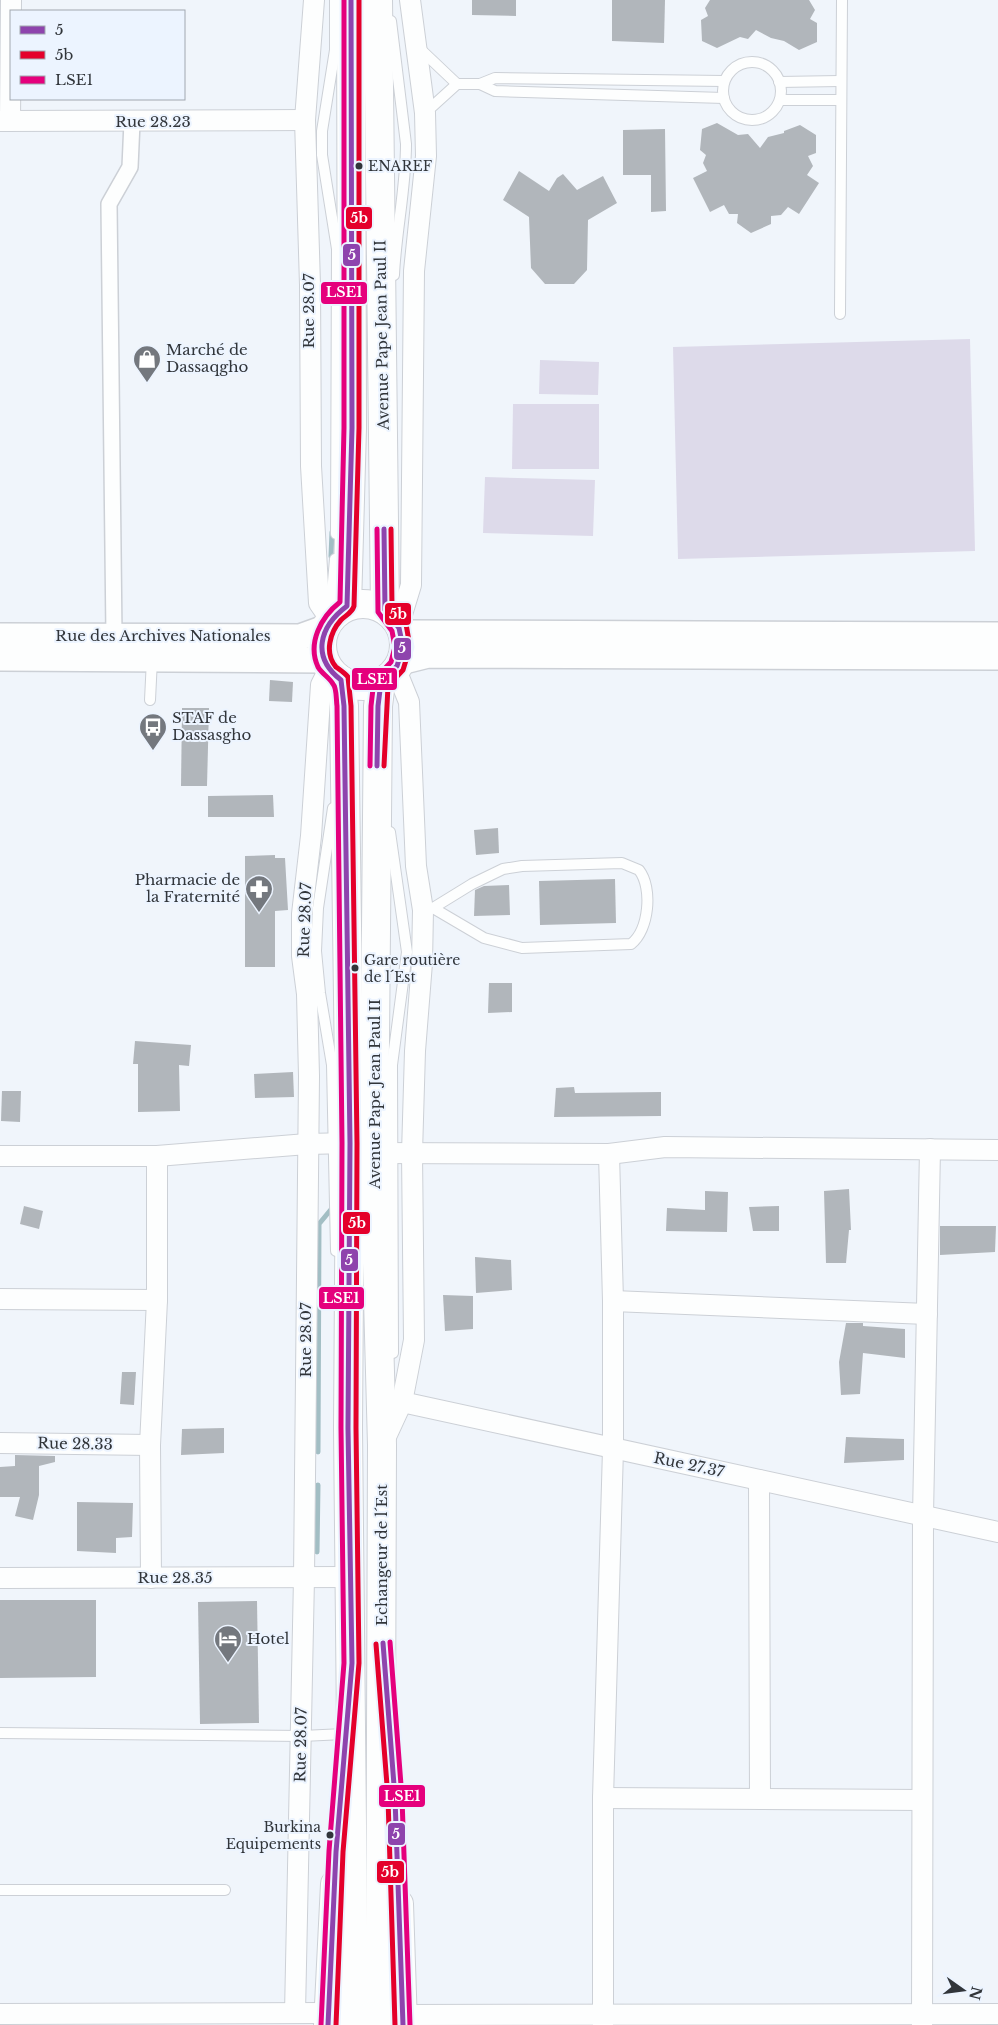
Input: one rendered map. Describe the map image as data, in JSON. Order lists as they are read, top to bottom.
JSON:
{
  "streets": {
    "highway": ["Avenue Pape Jean Paul II", "Echangeur de l´Est"],
    "street": [
      "Rue 28.23",
      "Rue 28.07",
      "Rue des Archives Nationales",
      "Rue 28.33",
      "Rue 27.37",
      "Rue 28.35"
    ]
  },
  "crossings": [
    ["Rue 28.23", "Rue 28.07"],
    ["Rue 28.07", "Avenue Pape Jean Paul II"],
    ["Rue 28.07", "Rue des Archives Nationales"],
    ["Rue 28.07", "Rue 28.35"],
    ["Avenue Pape Jean Paul II", "Rue des Archives Nationales"],
    ["Avenue Pape Jean Paul II", "Rue 27.37"],
    ["Avenue Pape Jean Paul II", "Echangeur de l´Est"],
    ["Echangeur de l´Est", "Rue 28.35"]
  ],
  "places": {
    "other": ["ENAREF", "Gare routière de l´Est", "Burkina Equipements"],
    "shop": ["Marché de Dassaqgho"],
    "bus stop": ["STAF de Dassasgho"],
    "pharmacy": ["Pharmacie de la Fraternité"],
    "hotel": ["Hotel"]
  },
  "lines": ["transit line 5", "transit line 5b", "transit line LSE1"],
  "legend": ["5", "5b", "LSE1"],
  "north": "right"
}
